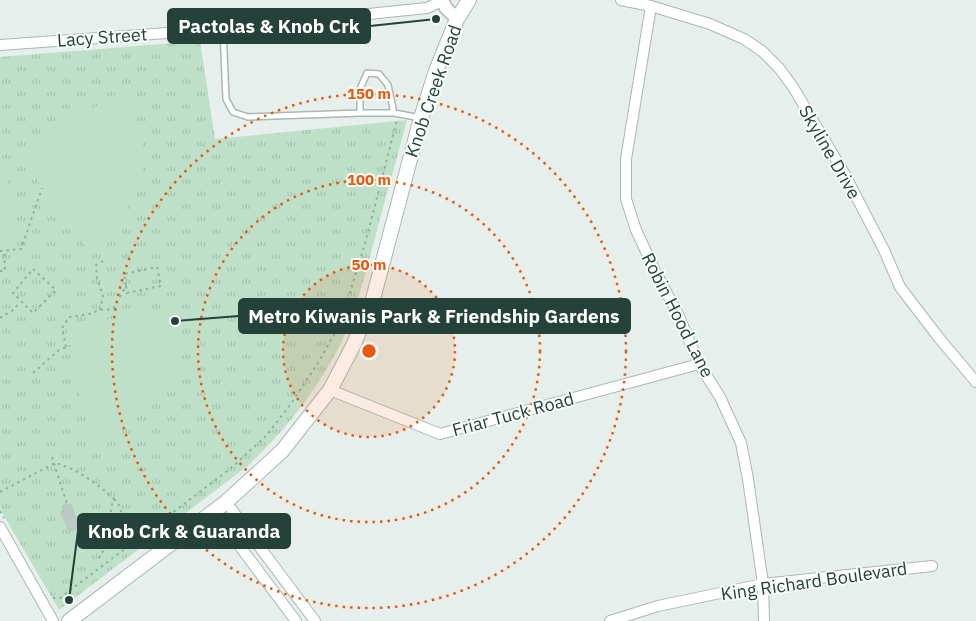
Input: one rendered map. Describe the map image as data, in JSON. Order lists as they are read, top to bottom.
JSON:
{
  "streets": {
    "main road": ["Knob Creek Road"],
    "street": [
      "Lacy Street",
      "Skyline Drive",
      "Robin Hood Lane",
      "Friar Tuck Road",
      "King Richard Boulevard"
    ]
  },
  "crossings": [
    ["Knob Creek Road", "Friar Tuck Road"],
    ["Skyline Drive", "Robin Hood Lane"],
    ["Robin Hood Lane", "Friar Tuck Road"],
    ["Robin Hood Lane", "King Richard Boulevard"]
  ],
  "places": ["Pactolas & Knob Crk", "Metro Kiwanis Park & Friendship Gardens", "Knob Crk & Guaranda"],
  "rings": ["150 m", "100 m", "50 m"]
}
